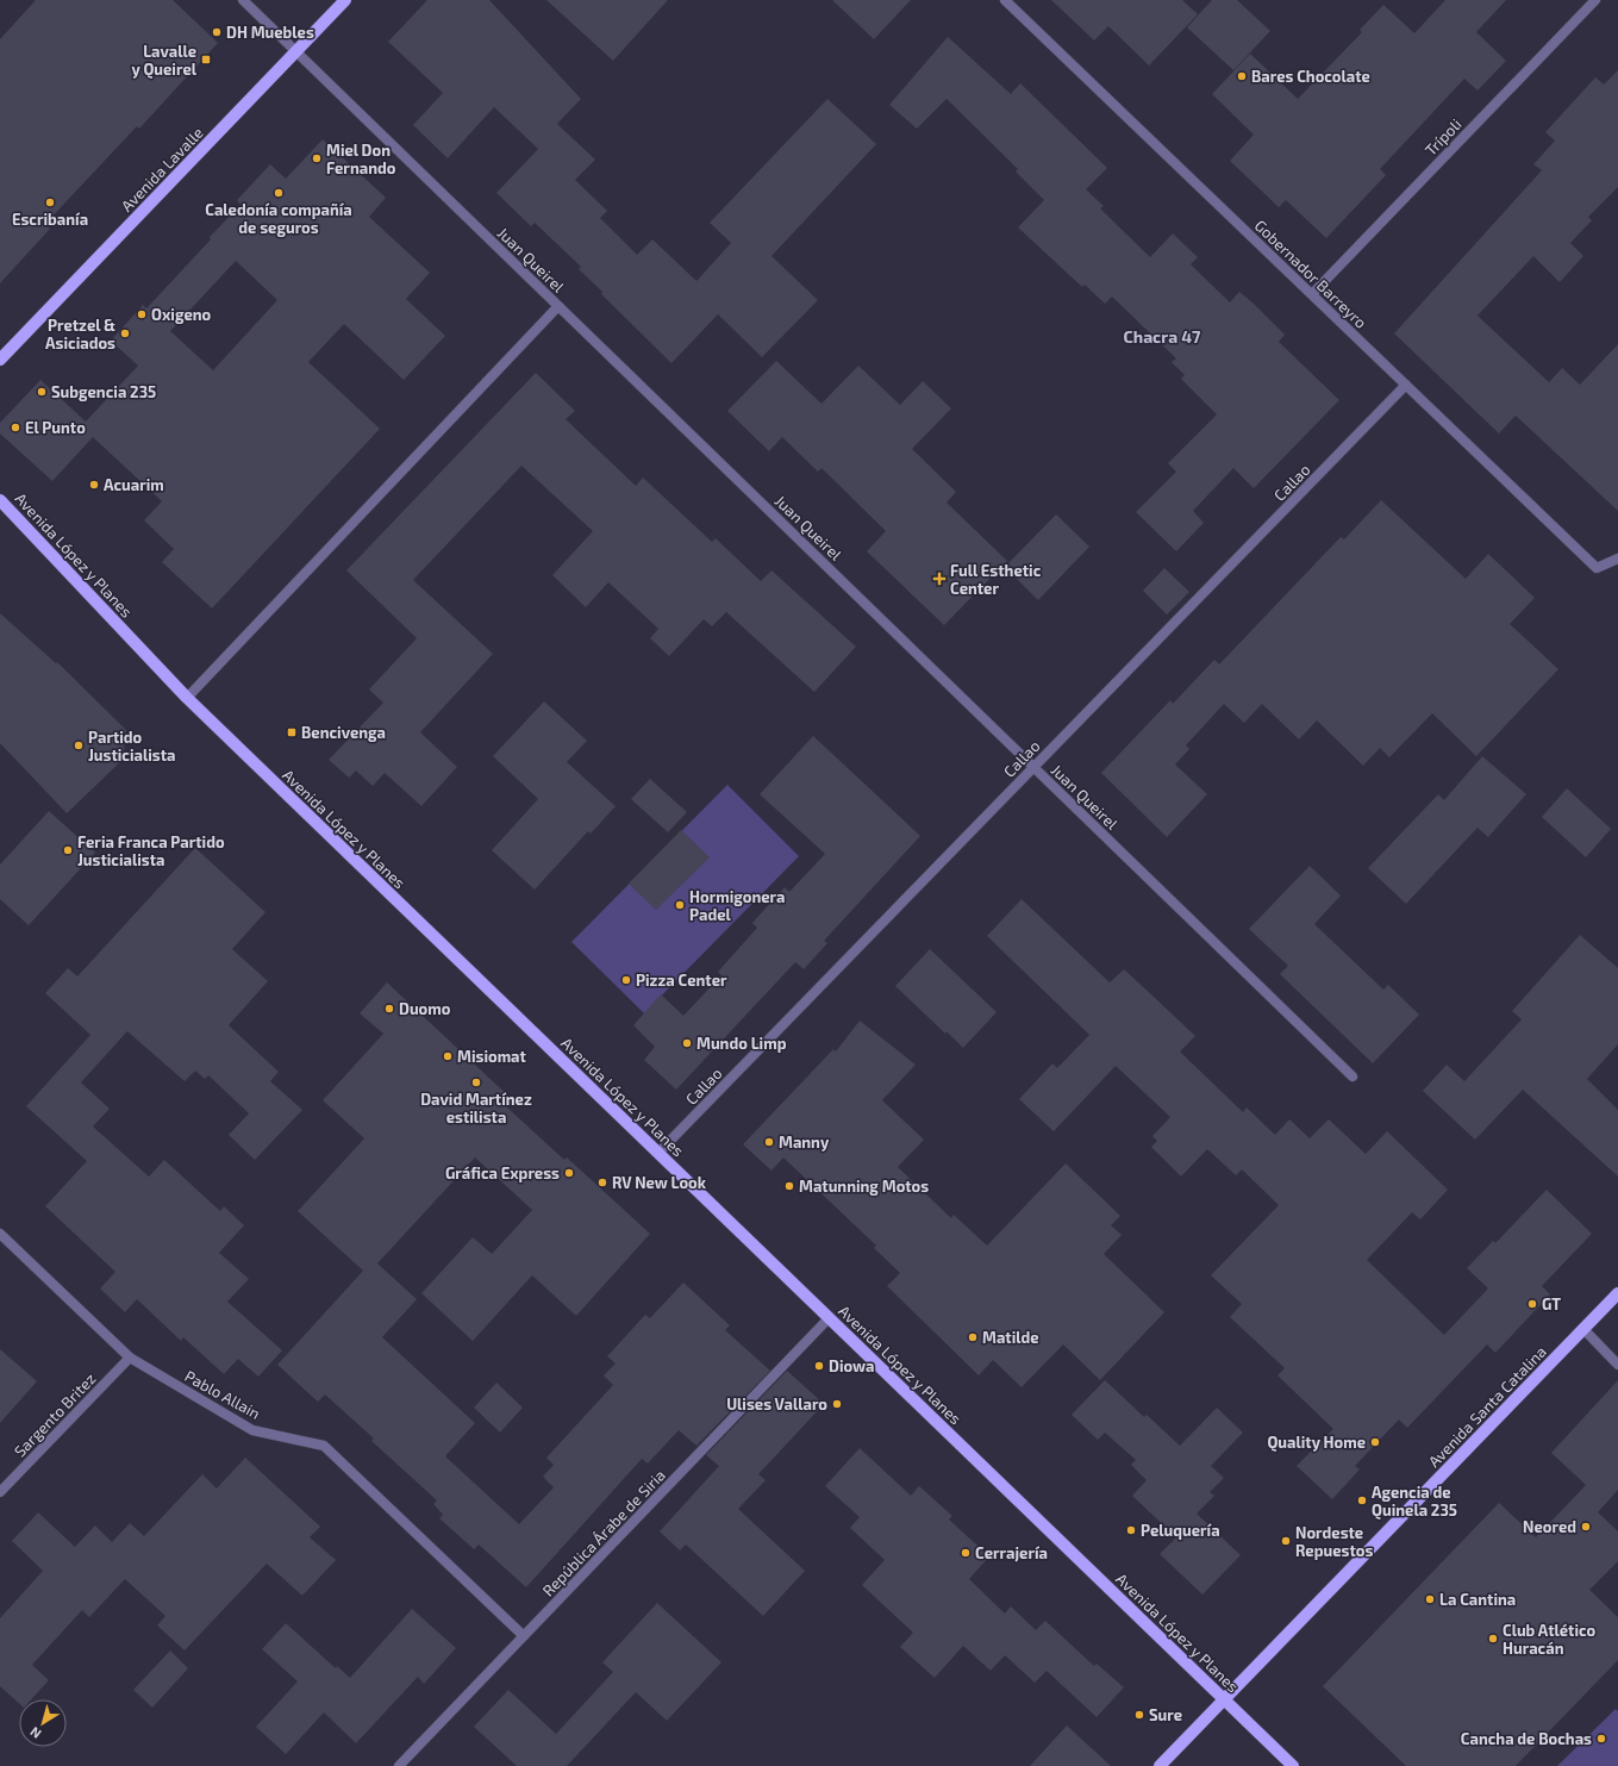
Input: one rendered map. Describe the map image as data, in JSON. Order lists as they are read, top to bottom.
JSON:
{
  "streets": {
    "main road": ["Avenida Lavalle", "Avenida López y Planes", "Avenida Santa Catalina"],
    "street": [
      "Trípoli",
      "Juan Queirel",
      "Gobernador Barreyro",
      "Callao",
      "Pablo Allain",
      "Sargento Britez",
      "República Árabe de Siria"
    ]
  },
  "crossings": [
    ["Trípoli", "Gobernador Barreyro"],
    ["Avenida Lavalle", "Juan Queirel"],
    ["Juan Queirel", "Callao"],
    ["Gobernador Barreyro", "Callao"],
    ["Callao", "Avenida López y Planes"],
    ["Avenida López y Planes", "Avenida Santa Catalina"],
    ["Avenida López y Planes", "República Árabe de Siria"],
    ["Pablo Allain", "Sargento Britez"],
    ["Pablo Allain", "República Árabe de Siria"]
  ],
  "districts": ["Chacra 47"],
  "places": {
    "other": [
      "DH Muebles",
      "Bares Chocolate",
      "Miel Don Fernando",
      "Caledonía compañía de seguros",
      "Escribanía",
      "Oxigeno",
      "Pretzel & Asiciados",
      "Subgencia 235",
      "El Punto",
      "Acuarim",
      "Partido Justicialista",
      "Feria Franca Partido Justicialista",
      "Hormigonera Padel",
      "Pizza Center",
      "Duomo",
      "Mundo Limp",
      "Misiomat",
      "David Martínez estilista",
      "Manny",
      "Gráfica Express",
      "RV New Look",
      "Matunning Motos",
      "GT",
      "Matilde",
      "Diowa",
      "Ulises Vallaro",
      "Quality Home",
      "Agencia de Quinela 235",
      "Neored",
      "Peluquería",
      "Nordeste Repuestos",
      "Cerrajería",
      "La Cantina",
      "Club Atlético Huracán",
      "Sure",
      "Cancha de Bochas"
    ],
    "transit": ["Lavalle y Queirel", "Bencivenga"],
    "health": ["Full Esthetic Center"]
  },
  "north": "bottom left"
}
